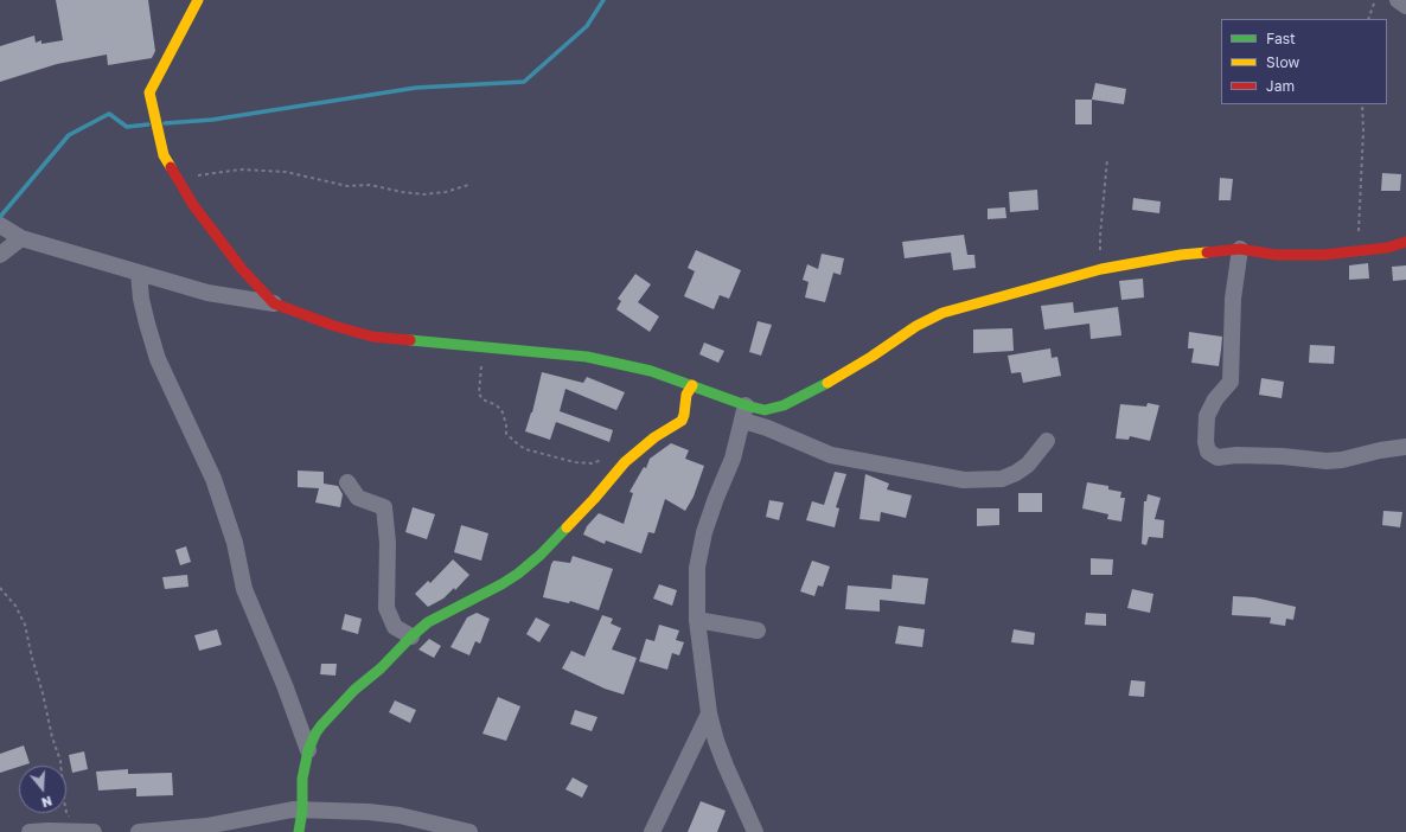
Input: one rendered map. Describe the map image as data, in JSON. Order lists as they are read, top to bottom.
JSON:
{
  "legend": ["Fast", "Slow", "Jam"],
  "north": "bottom"
}
